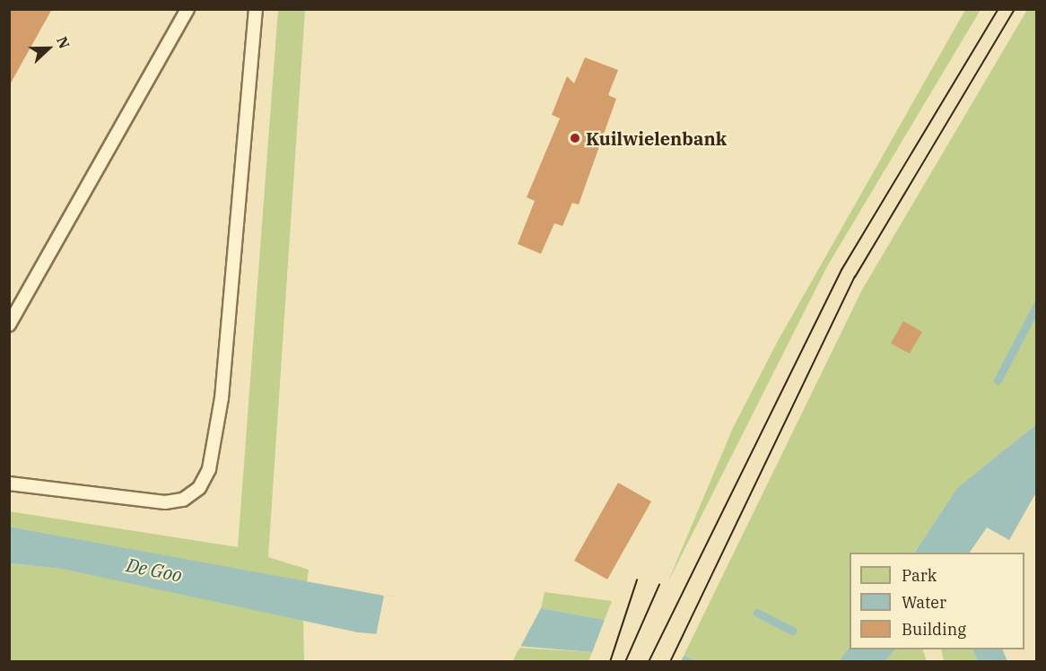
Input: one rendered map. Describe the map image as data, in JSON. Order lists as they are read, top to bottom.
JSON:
{
  "water": ["De Goo"],
  "places": ["Kuilwielenbank"],
  "legend": ["Park", "Water", "Building"],
  "north": "right"
}
